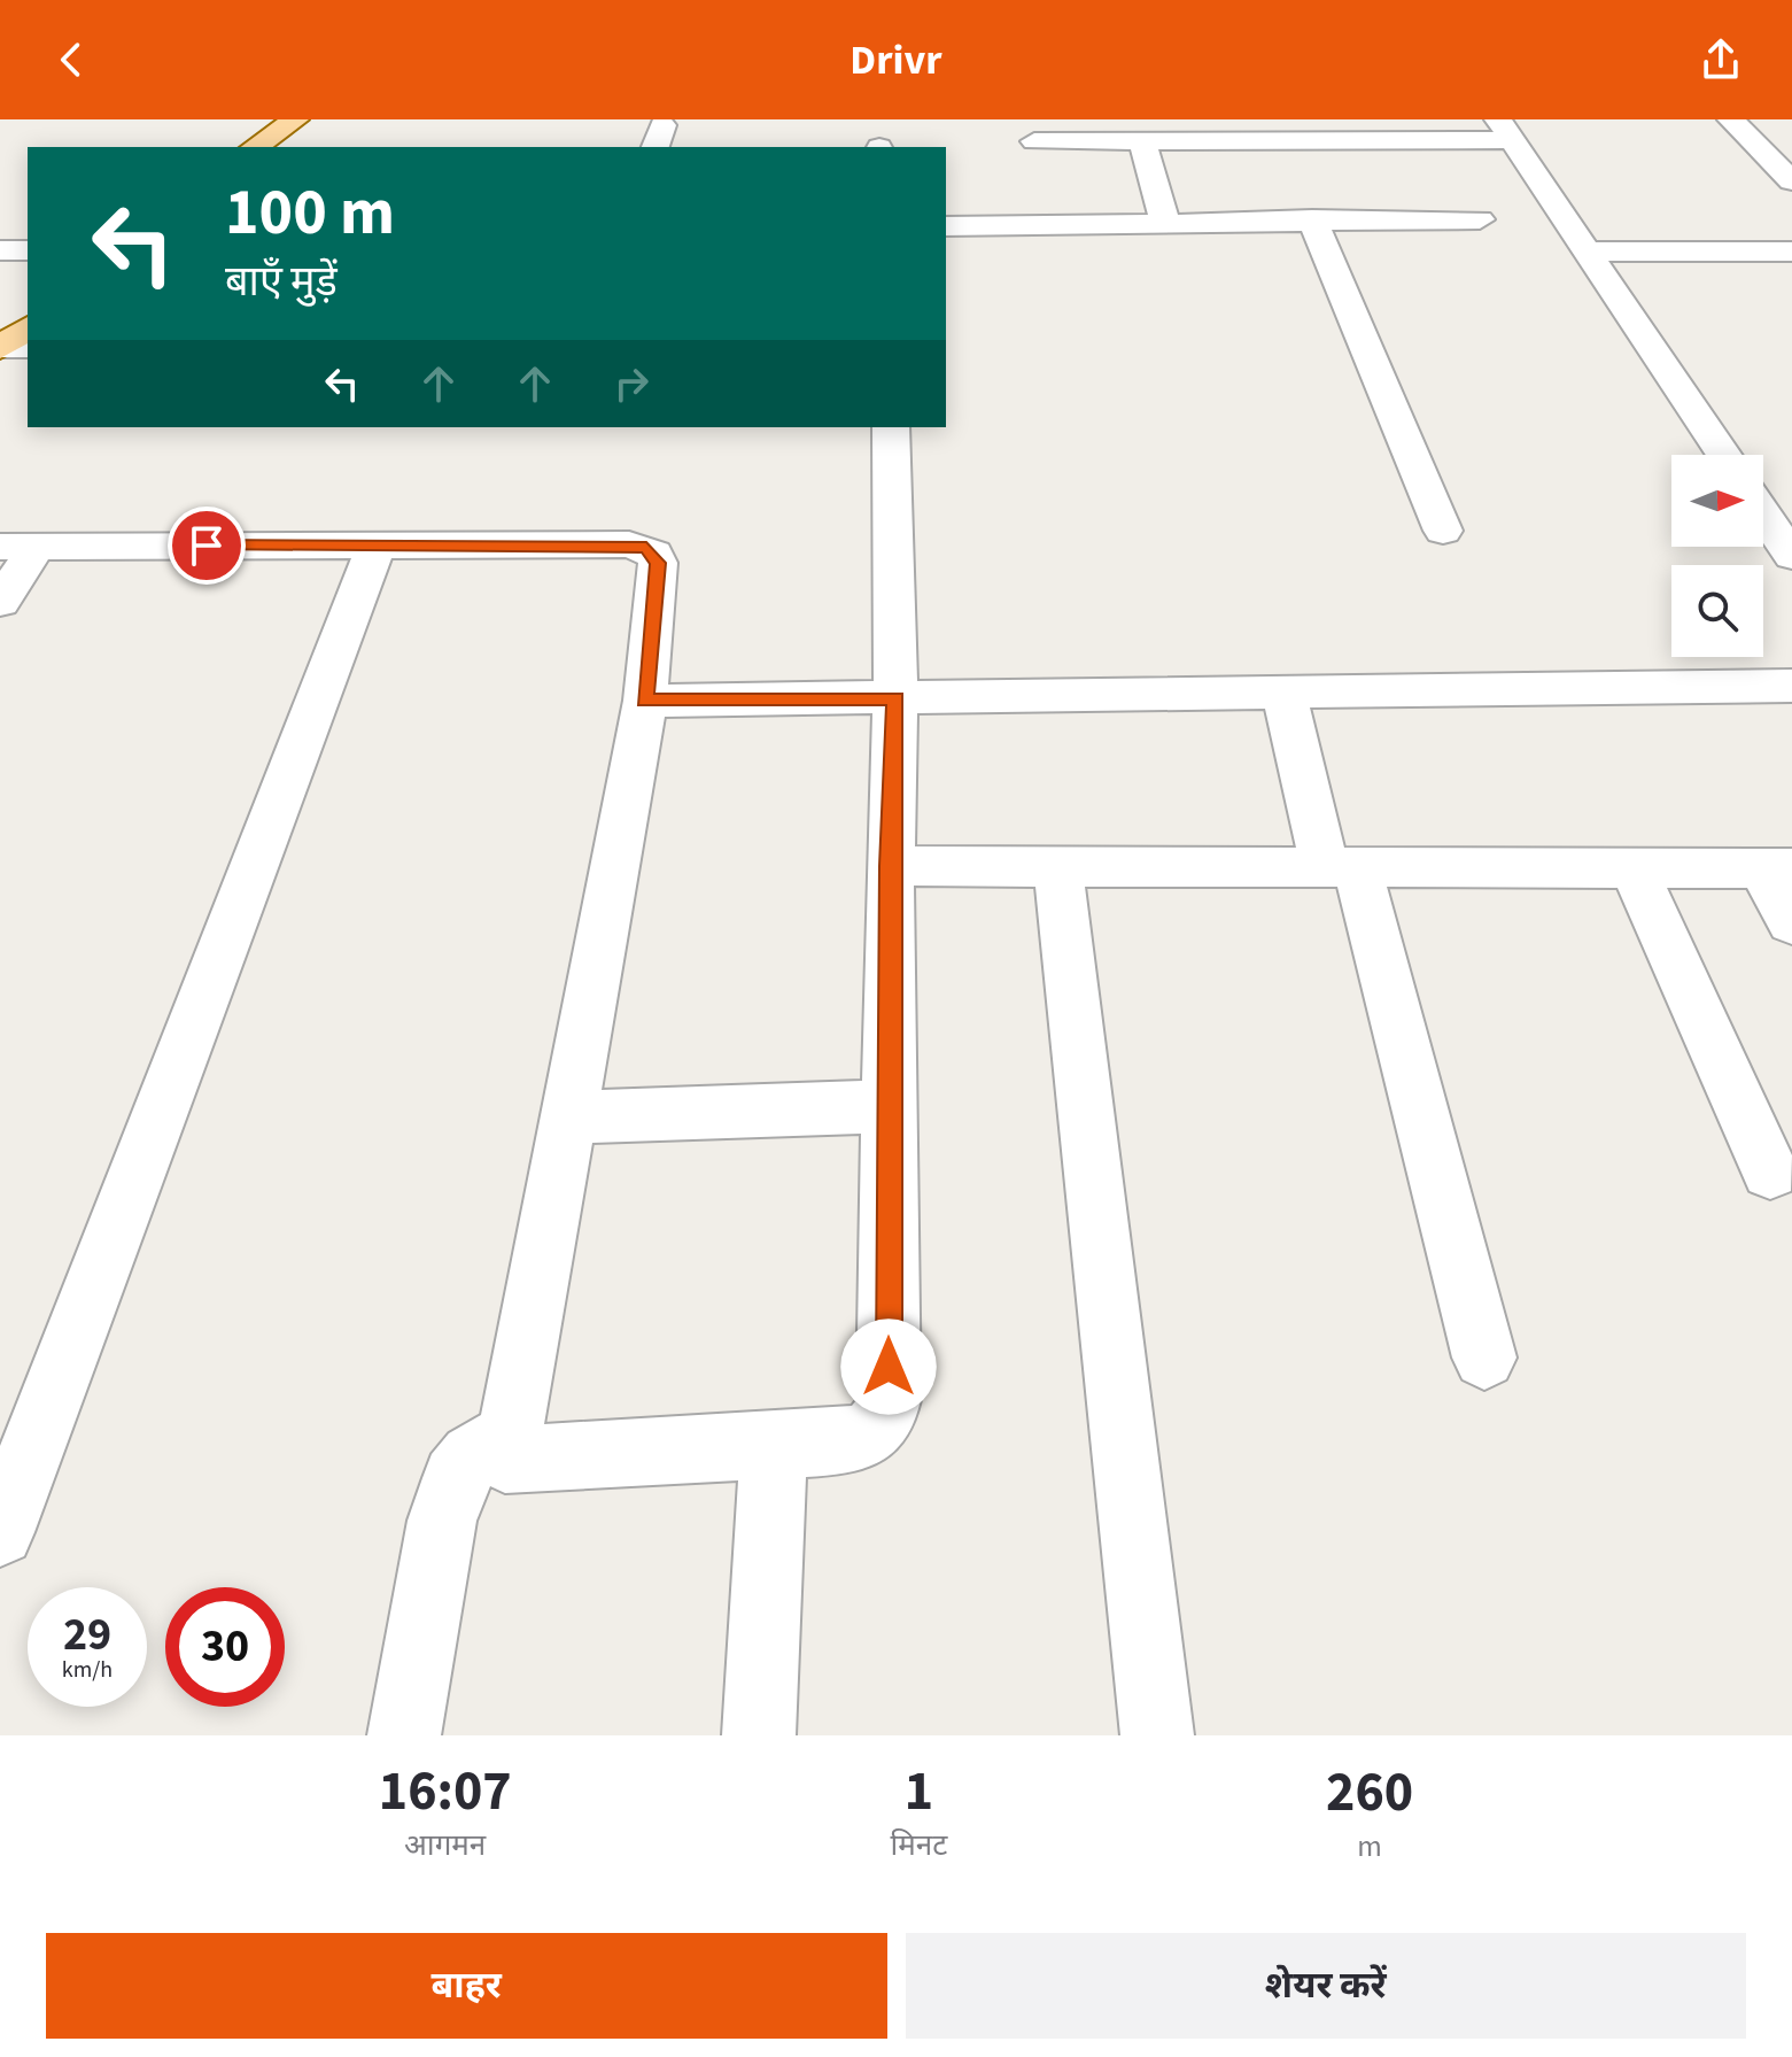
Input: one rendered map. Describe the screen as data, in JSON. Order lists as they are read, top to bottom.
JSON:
{
  "north": "right",
  "page": {
    "header": "Drivr",
    "turn": ["100 m", "बाएँ मुड़ें"],
    "speed": "29 km/h",
    "limit": "30",
    "eta": [
      "16:07",
      "आगमन",
      "1",
      "मिनट",
      "260",
      "m"
    ],
    "buttons": ["बाहर", "शेयर करें"]
  }
}
